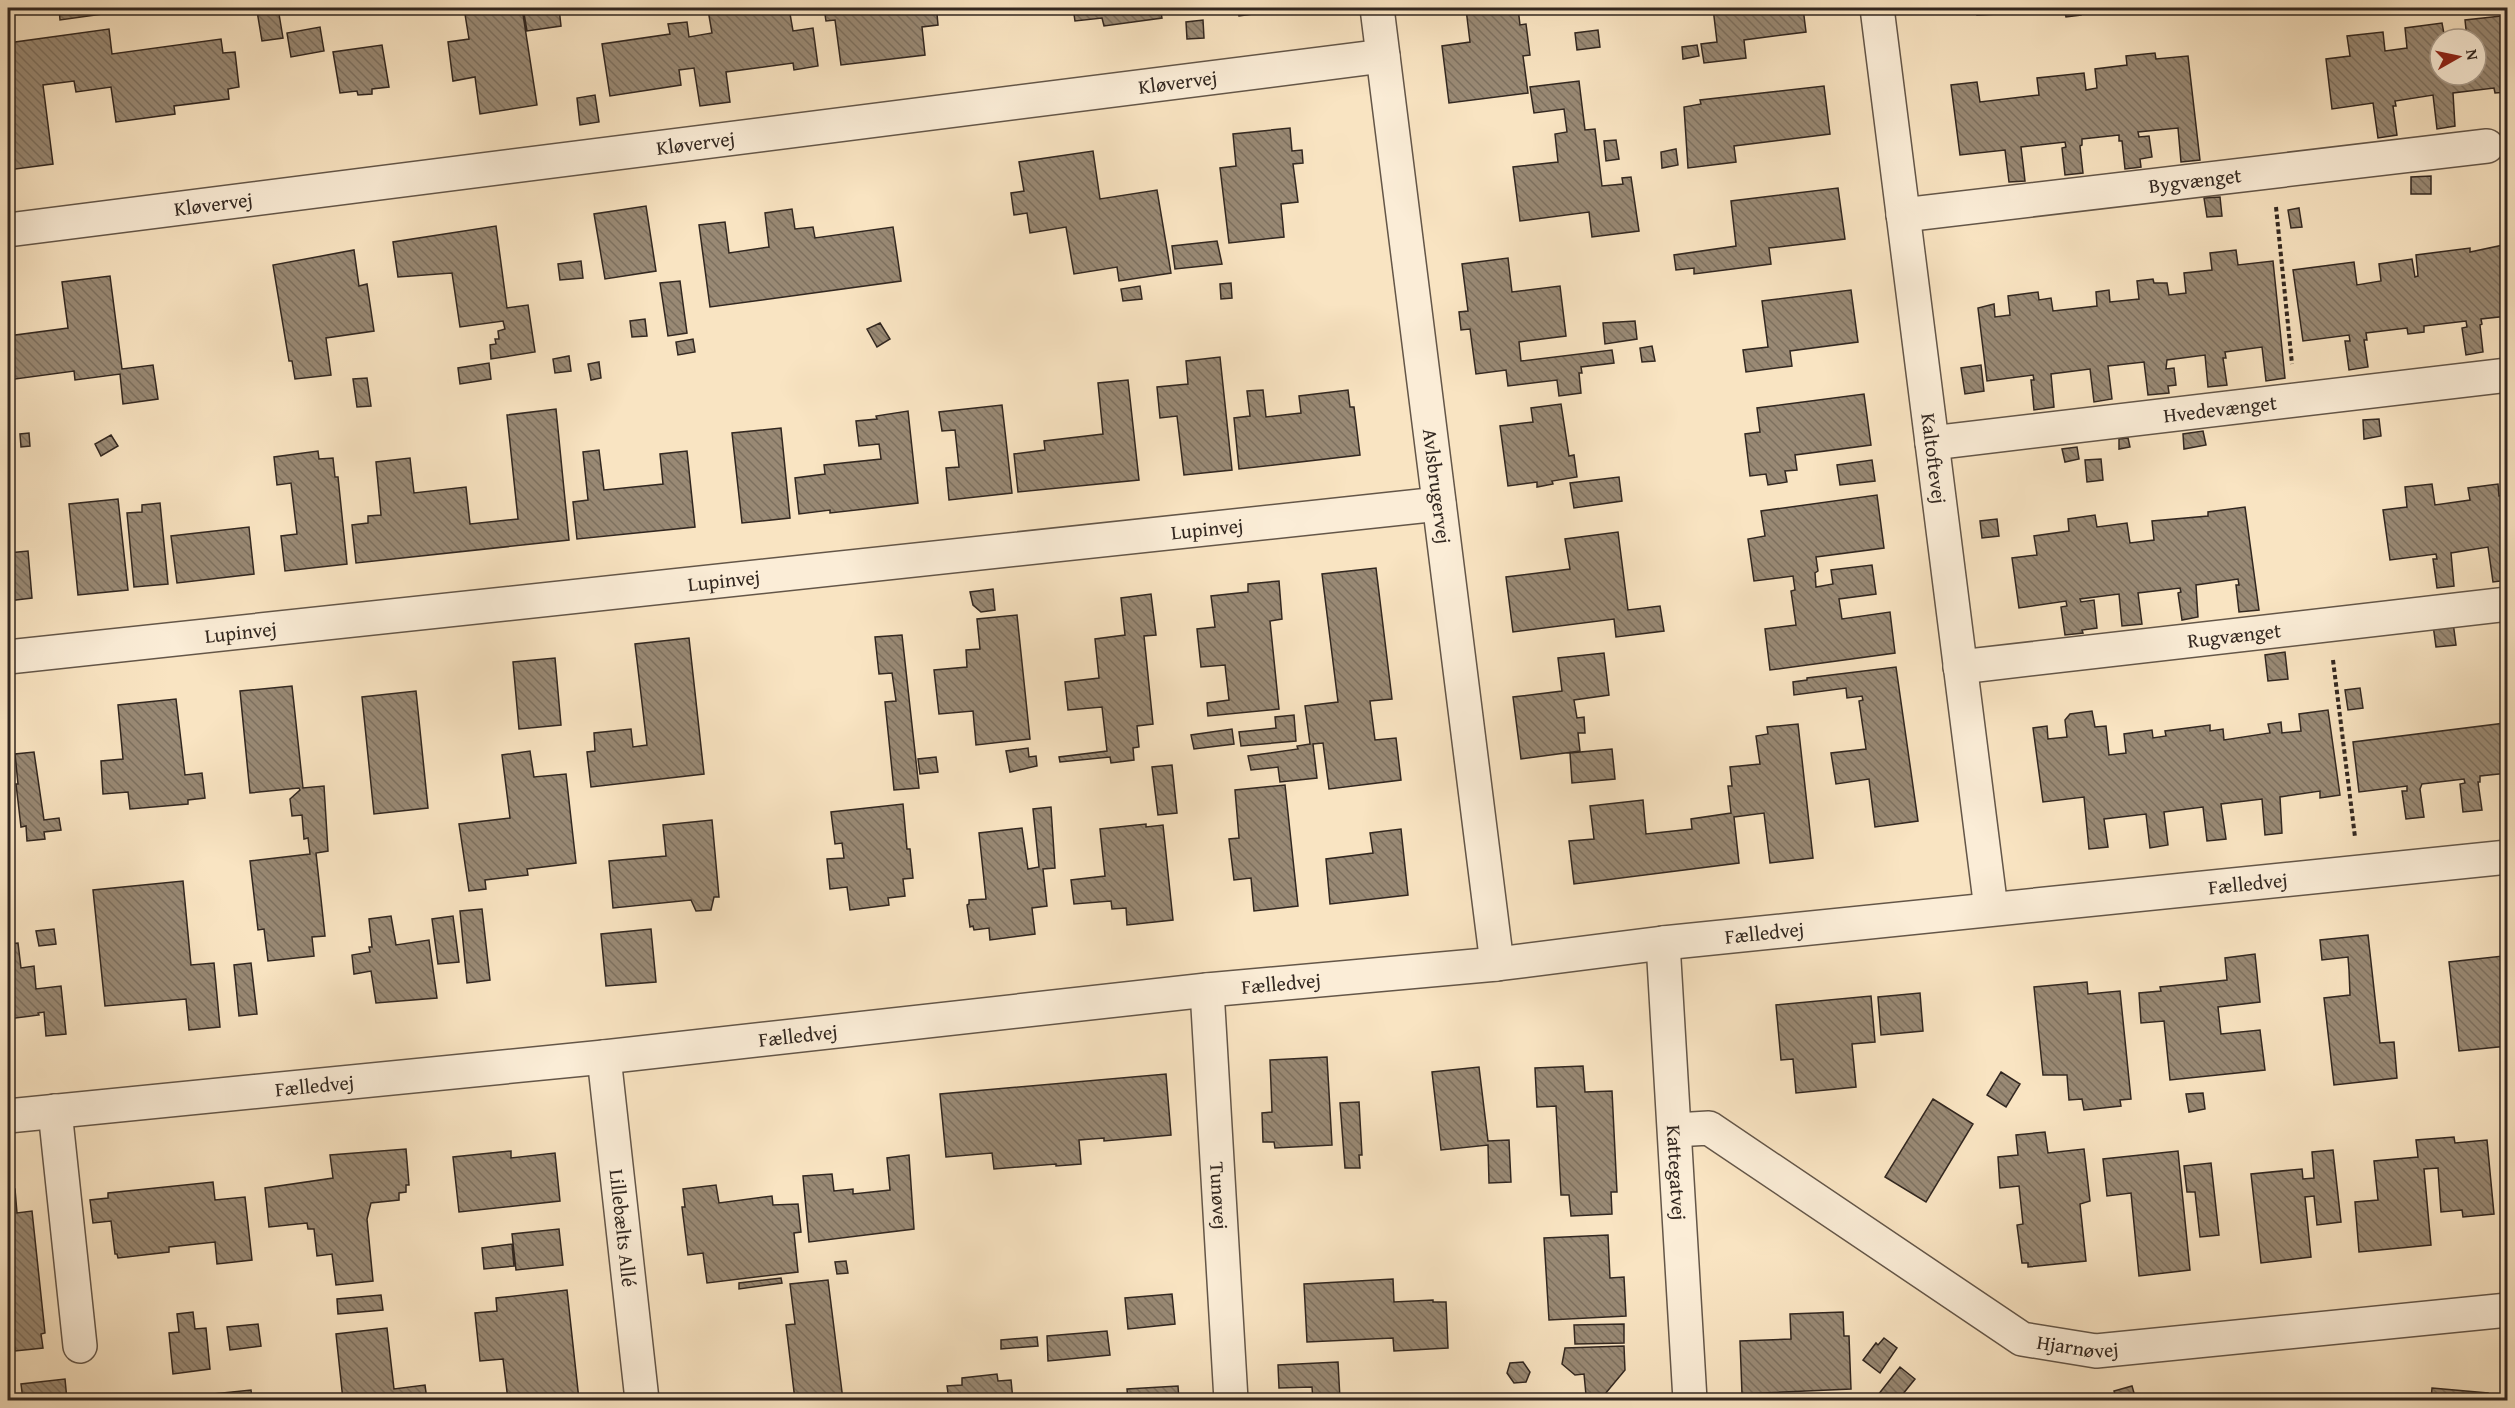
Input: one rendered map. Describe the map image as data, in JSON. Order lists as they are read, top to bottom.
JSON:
{
  "streets": {
    "street": [
      "Kløvervej",
      "Bygvænget",
      "Hvedevænget",
      "Kaltoftevej",
      "Avlsbrugervej",
      "Lupinvej",
      "Rugvænget",
      "Fælledvej",
      "Kattegatvej",
      "Tunøvej",
      "Lillebælts Allé",
      "Hjarnøvej"
    ]
  },
  "crossings": [
    ["Kløvervej", "Avlsbrugervej"],
    ["Bygvænget", "Kaltoftevej"],
    ["Hvedevænget", "Kaltoftevej"],
    ["Kaltoftevej", "Rugvænget"],
    ["Kaltoftevej", "Fælledvej"],
    ["Avlsbrugervej", "Lupinvej"],
    ["Avlsbrugervej", "Fælledvej"],
    ["Fælledvej", "Kattegatvej"],
    ["Fælledvej", "Tunøvej"],
    ["Fælledvej", "Lillebælts Allé"],
    ["Kattegatvej", "Hjarnøvej"]
  ],
  "north": "right"
}
